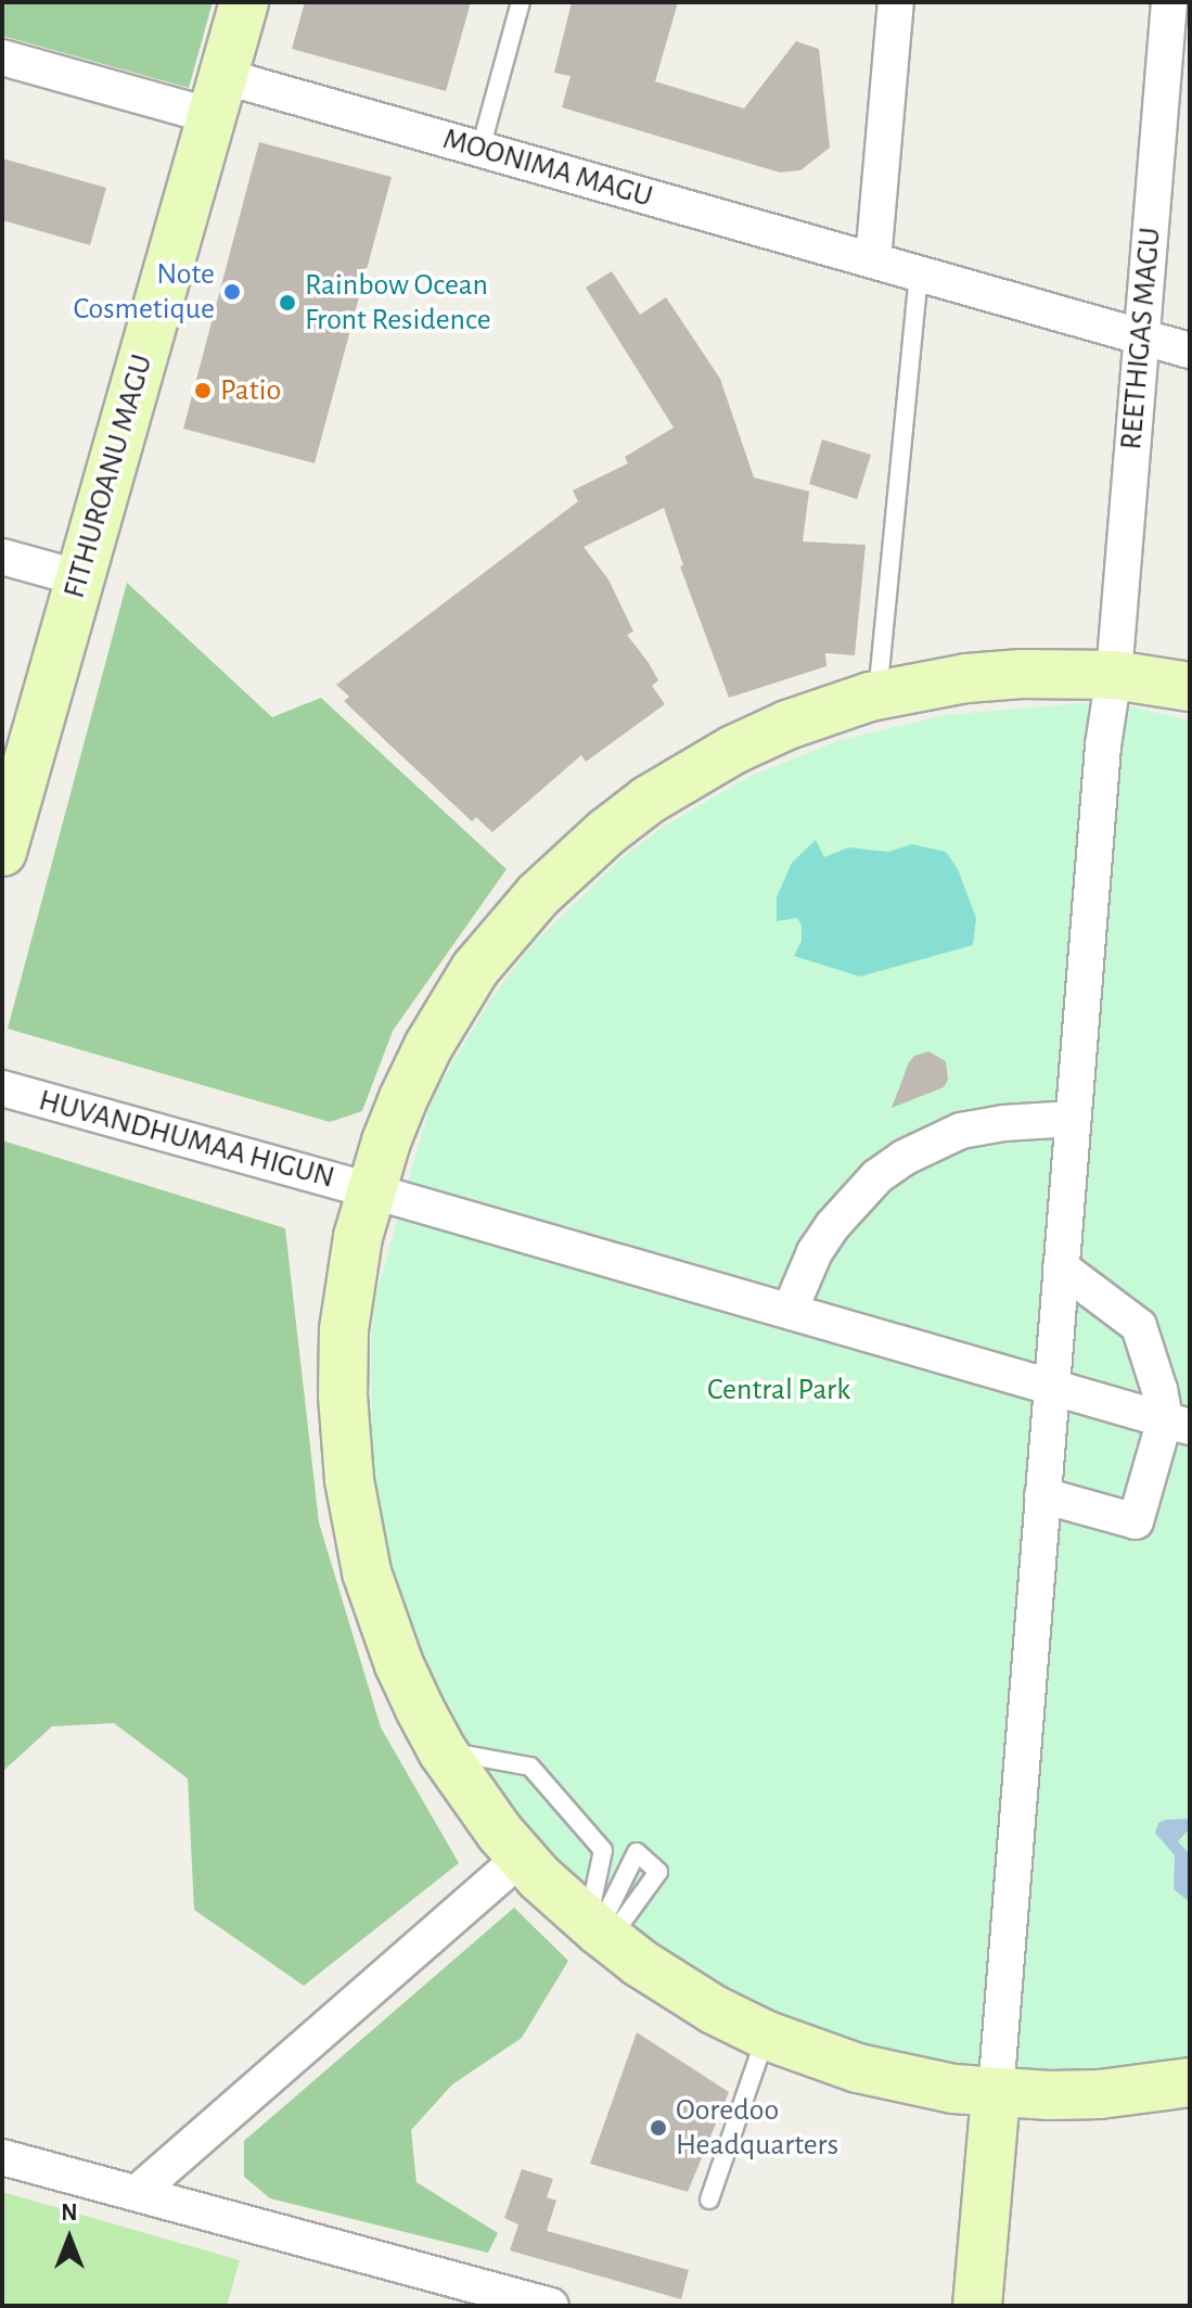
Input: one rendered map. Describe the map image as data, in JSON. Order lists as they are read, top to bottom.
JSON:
{
  "streets": {
    "street": [
      "MOONIMA MAGU",
      "REETHIGAS MAGU",
      "FITHUROANU MAGU",
      "HUVANDHUMAA HIGUN"
    ]
  },
  "crossings": [
    ["MOONIMA MAGU", "REETHIGAS MAGU"],
    ["MOONIMA MAGU", "FITHUROANU MAGU"],
    ["REETHIGAS MAGU", "HUVANDHUMAA HIGUN"]
  ],
  "parks": ["Central Park"],
  "places": [
    "Note Cosmetique",
    "Rainbow Ocean Front Residence",
    "Patio",
    "Ooredoo Headquarters"
  ],
  "north": "top"
}
